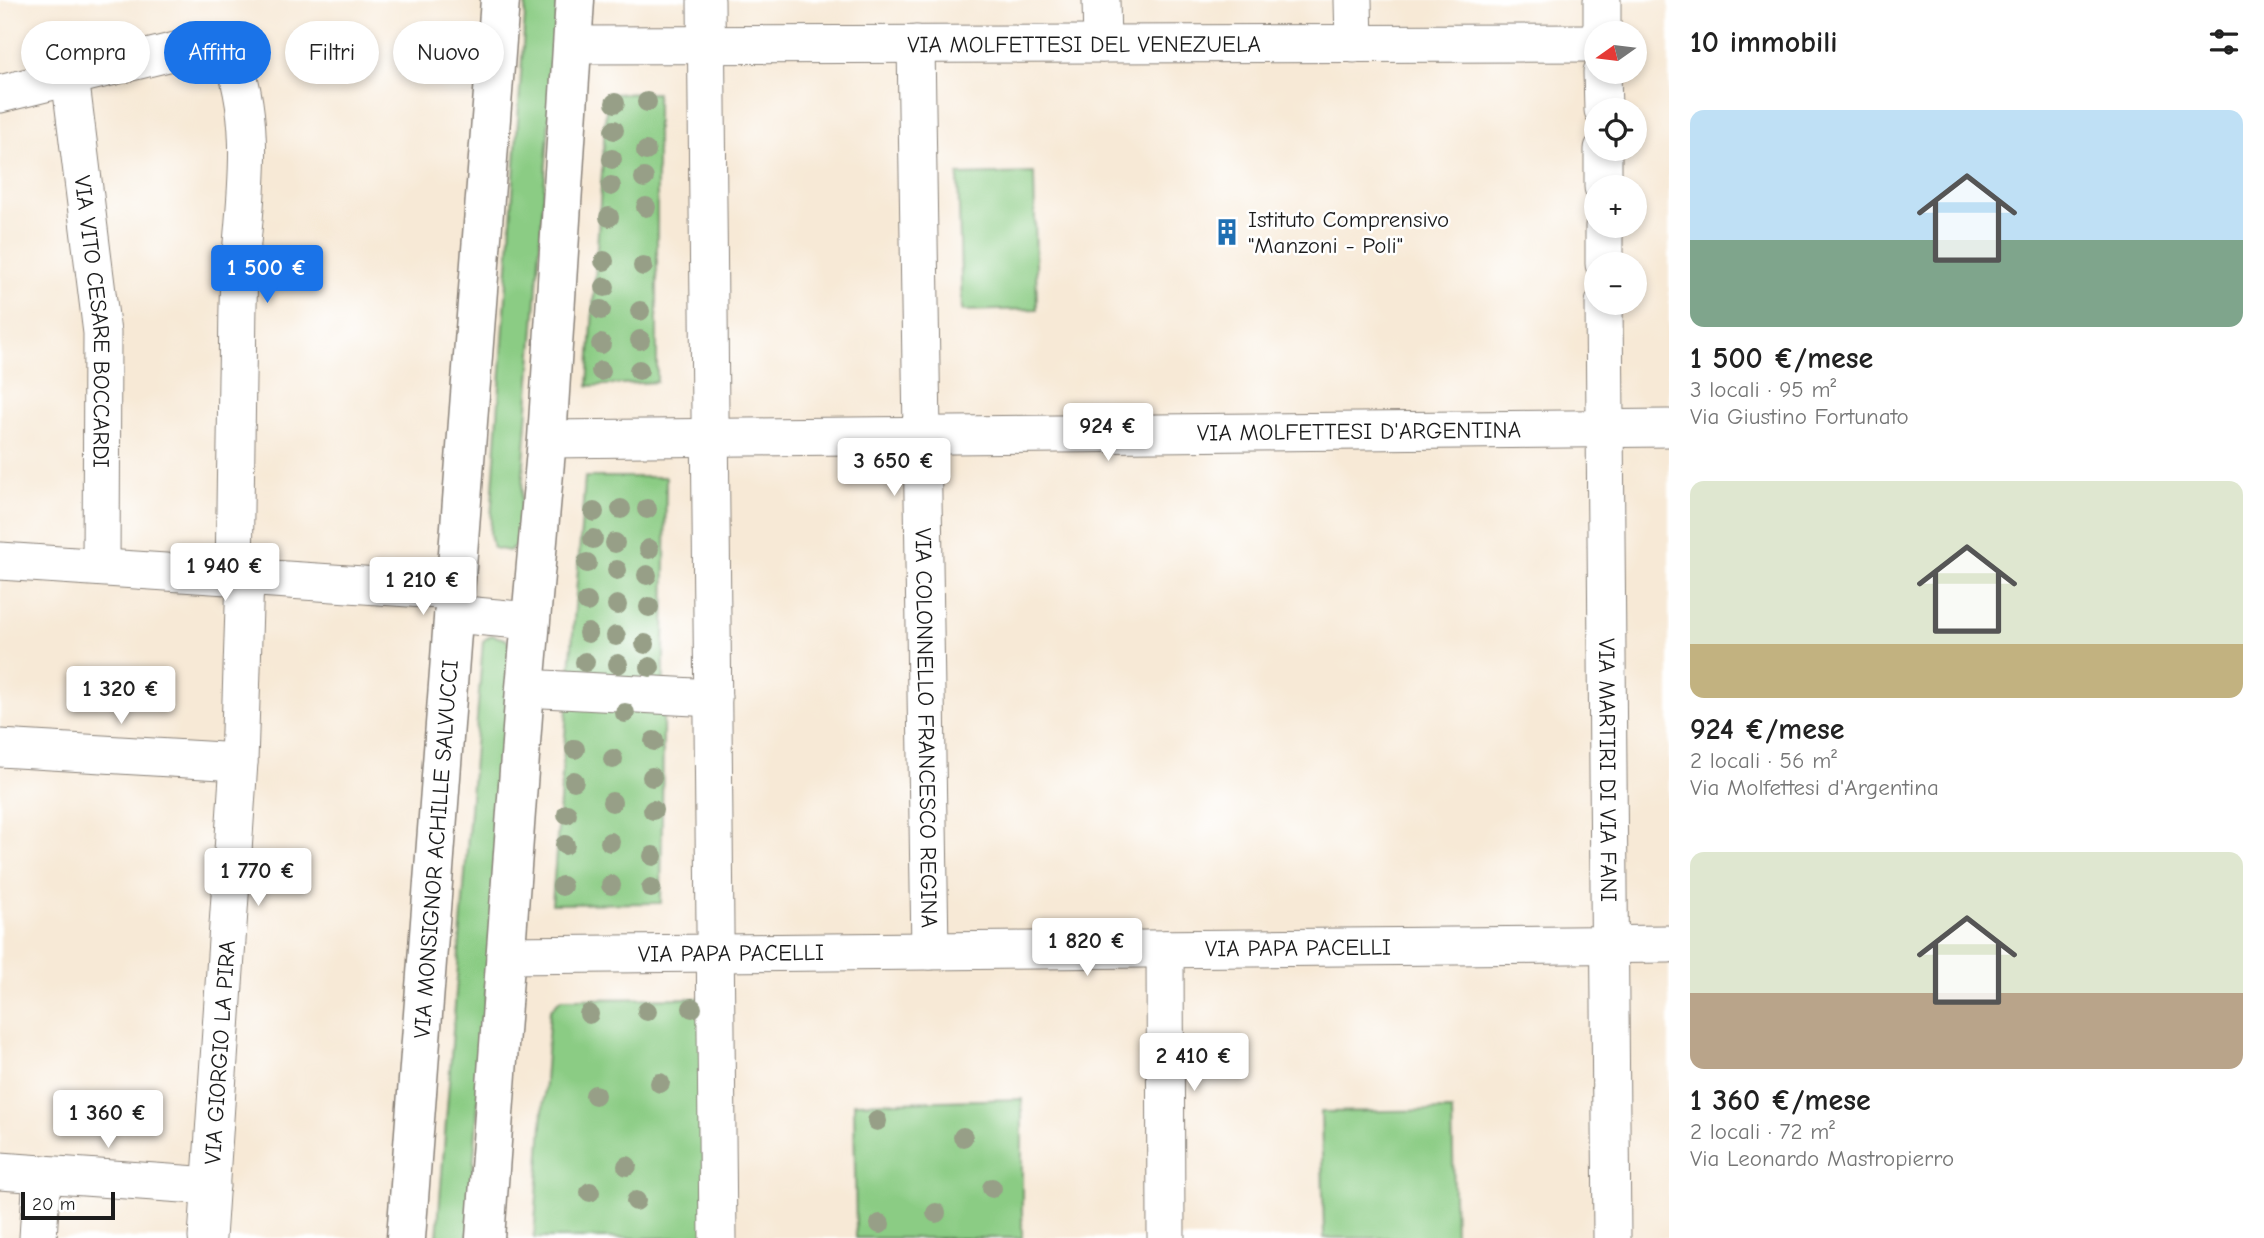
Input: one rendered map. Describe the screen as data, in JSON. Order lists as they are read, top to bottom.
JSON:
{
  "streets": {
    "main road": ["VIA MONSIGNOR ACHILLE SALVUCCI"],
    "street": [
      "VIA MOLFETTESI DEL VENEZUELA",
      "VIA VITO CESARE BOCCARDI",
      "VIA MOLFETTESI D'ARGENTINA",
      "VIA COLONNELLO FRANCESCO REGINA",
      "VIA MARTIRI DI VIA FANI",
      "VIA PAPA PACELLI",
      "VIA GIORGIO LA PIRA"
    ]
  },
  "crossings": [
    ["VIA MOLFETTESI DEL VENEZUELA", "VIA COLONNELLO FRANCESCO REGINA"],
    ["VIA MOLFETTESI D'ARGENTINA", "VIA COLONNELLO FRANCESCO REGINA"],
    ["VIA MOLFETTESI D'ARGENTINA", "VIA MARTIRI DI VIA FANI"],
    ["VIA COLONNELLO FRANCESCO REGINA", "VIA PAPA PACELLI"],
    ["VIA MARTIRI DI VIA FANI", "VIA PAPA PACELLI"]
  ],
  "places": {
    "building": ["Istituto Comprensivo \"Manzoni - Poli\""]
  },
  "scale_bar": "20 m",
  "north": "left",
  "page": {
    "heading": "10 immobili",
    "map_buttons": ["+", "−"],
    "chip": [
      "Compra",
      "Affitta",
      "Filtri",
      "Nuovo"
    ],
    "list": [
      {
        "name": "1 500 €/mese",
        "note": "3 locali · 95 m² · Via Giustino Fortunato"
      },
      {
        "name": "924 €/mese",
        "note": "2 locali · 56 m² · Via Molfettesi d'Argentina"
      },
      {
        "name": "1 360 €/mese",
        "note": "2 locali · 72 m² · Via Leonardo Mastropierro"
      }
    ],
    "price": [
      "1 500 €",
      "924 €",
      "3 650 €",
      "1 940 €",
      "1 210 €",
      "1 320 €",
      "1 770 €",
      "1 820 €",
      "2 410 €",
      "1 360 €"
    ],
    "scale": "20 m"
  }
}
